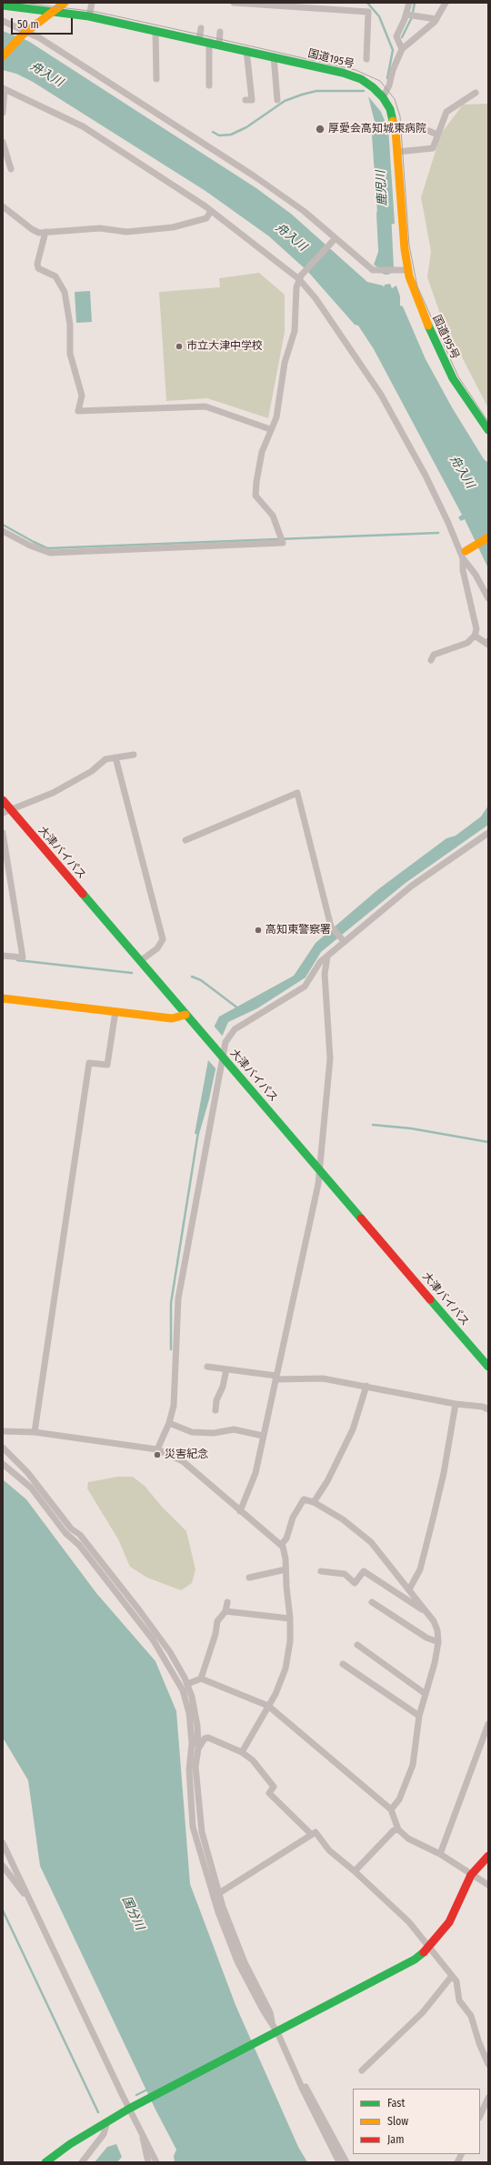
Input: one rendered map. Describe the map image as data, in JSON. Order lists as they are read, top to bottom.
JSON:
{
  "streets": {
    "main road": ["国道195号", "大津バイパス"]
  },
  "water": ["舟入川", "鹿児川", "国分川"],
  "places": [
    "厚愛会高知城東病院",
    "市立大津中学校",
    "高知東警察署",
    "災害紀念"
  ],
  "legend": ["Fast", "Slow", "Jam"],
  "scale_bar": "50 m"
}
